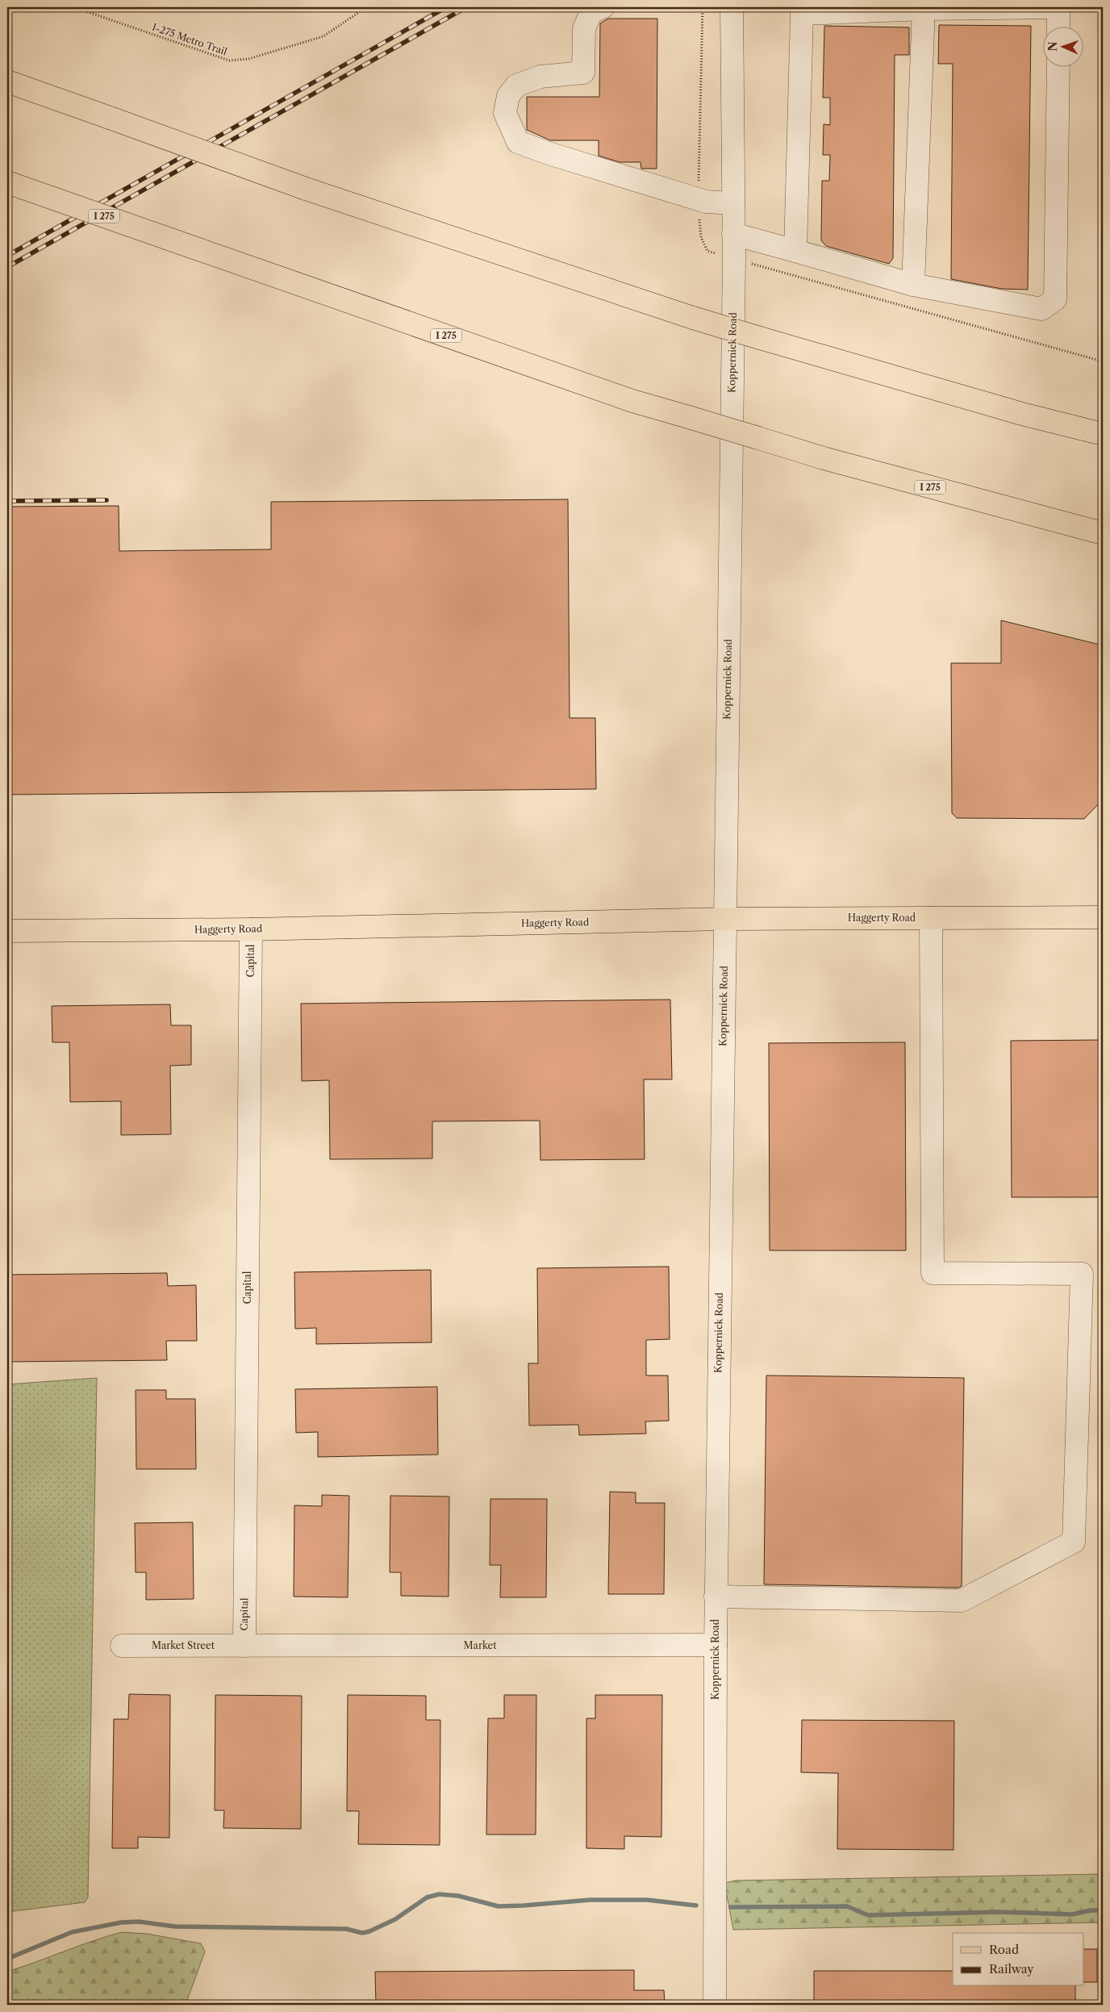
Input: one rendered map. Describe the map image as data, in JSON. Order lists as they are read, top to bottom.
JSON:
{
  "streets": {
    "main road": ["I 275", "Haggerty Road"],
    "street": [
      "Koppernick Road",
      "Capital",
      "Market Street",
      "Market"
    ],
    "path": ["I-275 Metro Trail"]
  },
  "crossings": [
    ["Koppernick Road", "Haggerty Road"],
    ["Koppernick Road", "Market"],
    ["Haggerty Road", "Capital"],
    ["Capital", "Market Street"],
    ["Capital", "Market"],
    ["Market Street", "Market"]
  ],
  "legend": ["Road", "Railway"],
  "north": "left"
}
